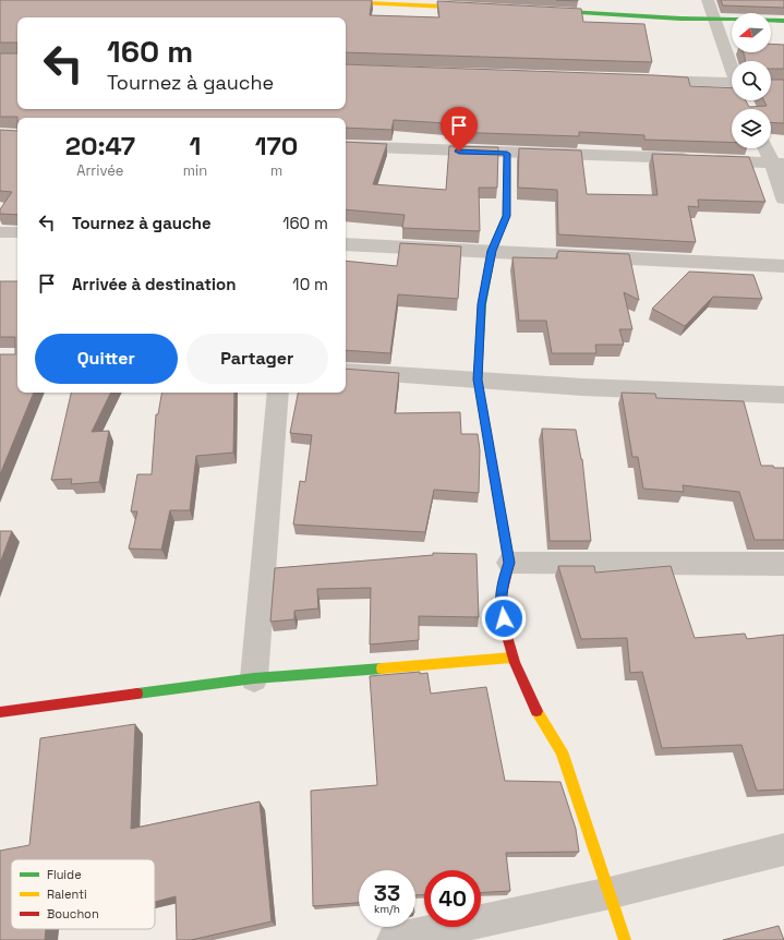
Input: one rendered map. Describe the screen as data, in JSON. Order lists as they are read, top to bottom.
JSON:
{
  "legend": ["Fluide", "Ralenti", "Bouchon"],
  "north": "left",
  "page": {
    "turn": ["160 m", "Tournez à gauche"],
    "eta": [
      "20:47",
      "Arrivée",
      "1",
      "min",
      "170",
      "m"
    ],
    "list": [
      {
        "name": "Tournez à gauche",
        "value": "160 m"
      },
      {
        "name": "Arrivée à destination",
        "value": "10 m"
      }
    ],
    "buttons": ["Quitter", "Partager"],
    "speed": "33 km/h",
    "limit": "40"
  }
}
